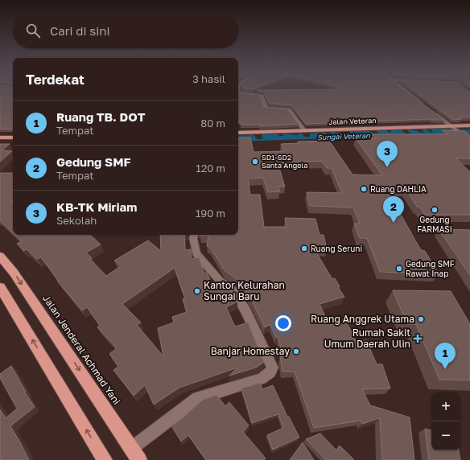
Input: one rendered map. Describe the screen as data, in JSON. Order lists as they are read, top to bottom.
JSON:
{
  "streets": {
    "highway": ["Jalan Jenderal Achmad Yani"],
    "main road": ["Jalan Veteran"]
  },
  "water": ["Sungai Veteran"],
  "places": {
    "other": [
      "SD1-SD2 Santa Angela",
      "Ruang DAHLIA",
      "Gedung FARMASI",
      "Ruang Seruni",
      "Gedung SMF Rawat Inap",
      "Kantor Kelurahan Sungai Baru",
      "Ruang Anggrek Utama",
      "Banjar Homestay"
    ],
    "health": ["Rumah Sakit Umum Daerah Ulin"]
  },
  "page": {
    "search": "Cari di sini",
    "heading": ["Terdekat", "3 hasil"],
    "list": [
      {
        "mark": "1",
        "name": "Ruang TB. DOT",
        "note": "Tempat",
        "value": "80 m"
      },
      {
        "mark": "2",
        "name": "Gedung SMF",
        "note": "Tempat",
        "value": "120 m"
      },
      {
        "mark": "3",
        "name": "KB-TK Miriam",
        "note": "Sekolah",
        "value": "190 m"
      }
    ],
    "pins": ["3", "2", "1"],
    "map_buttons": ["+", "−"]
  }
}
